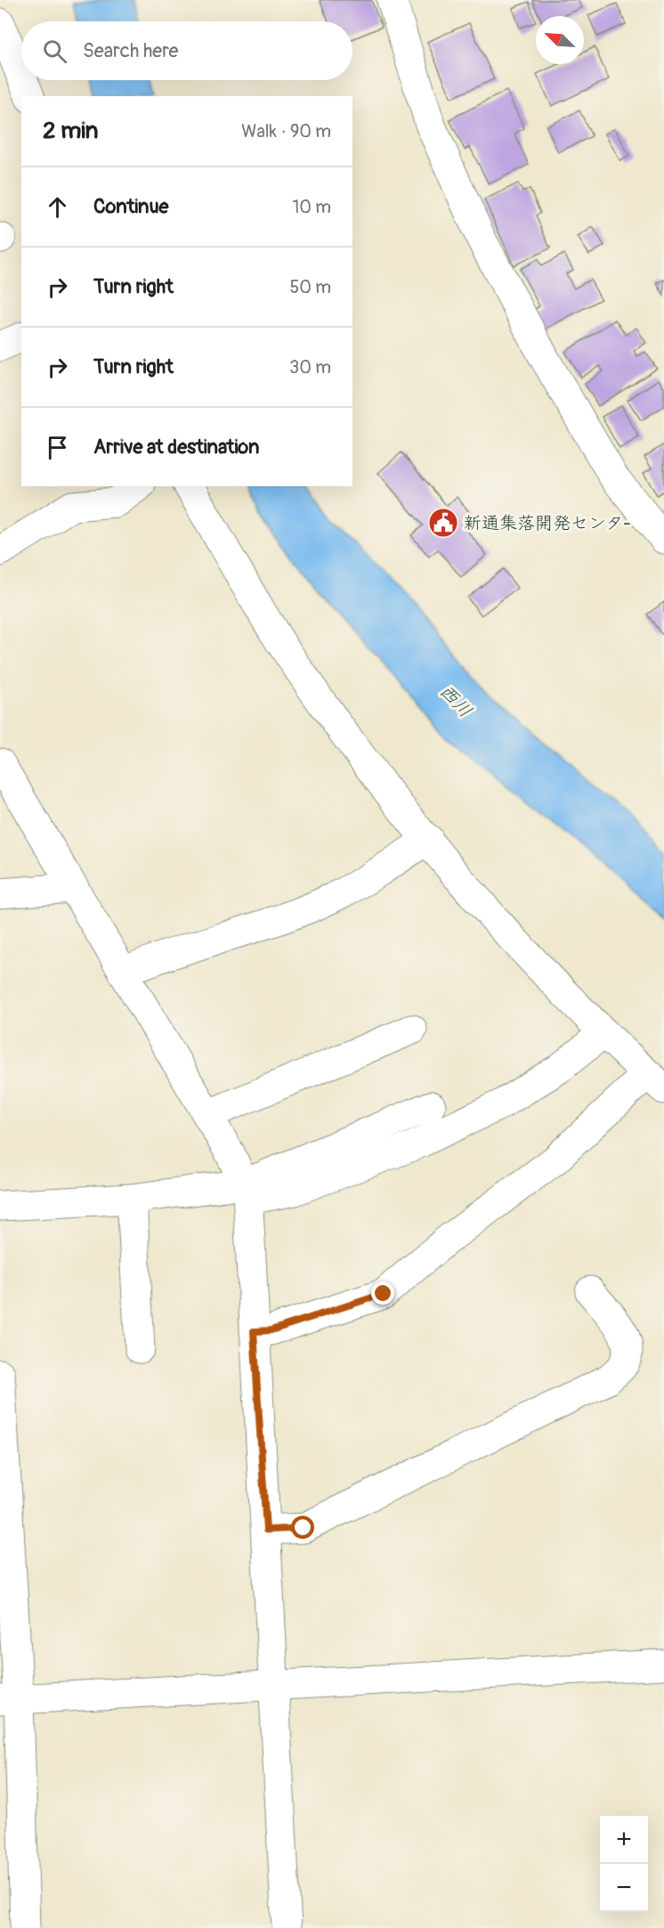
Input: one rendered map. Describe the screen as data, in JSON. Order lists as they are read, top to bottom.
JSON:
{
  "water": ["西川"],
  "places": {
    "public building": ["新通集落開発センタ-"]
  },
  "north": "top left",
  "page": {
    "search": "Search here",
    "heading": ["2 min", "Walk · 90 m"],
    "list": [
      ["Continue", "10 m"],
      ["Turn right", "50 m"],
      ["Turn right", "30 m"],
      "Arrive at destination"
    ],
    "map_buttons": ["+", "−"]
  }
}
